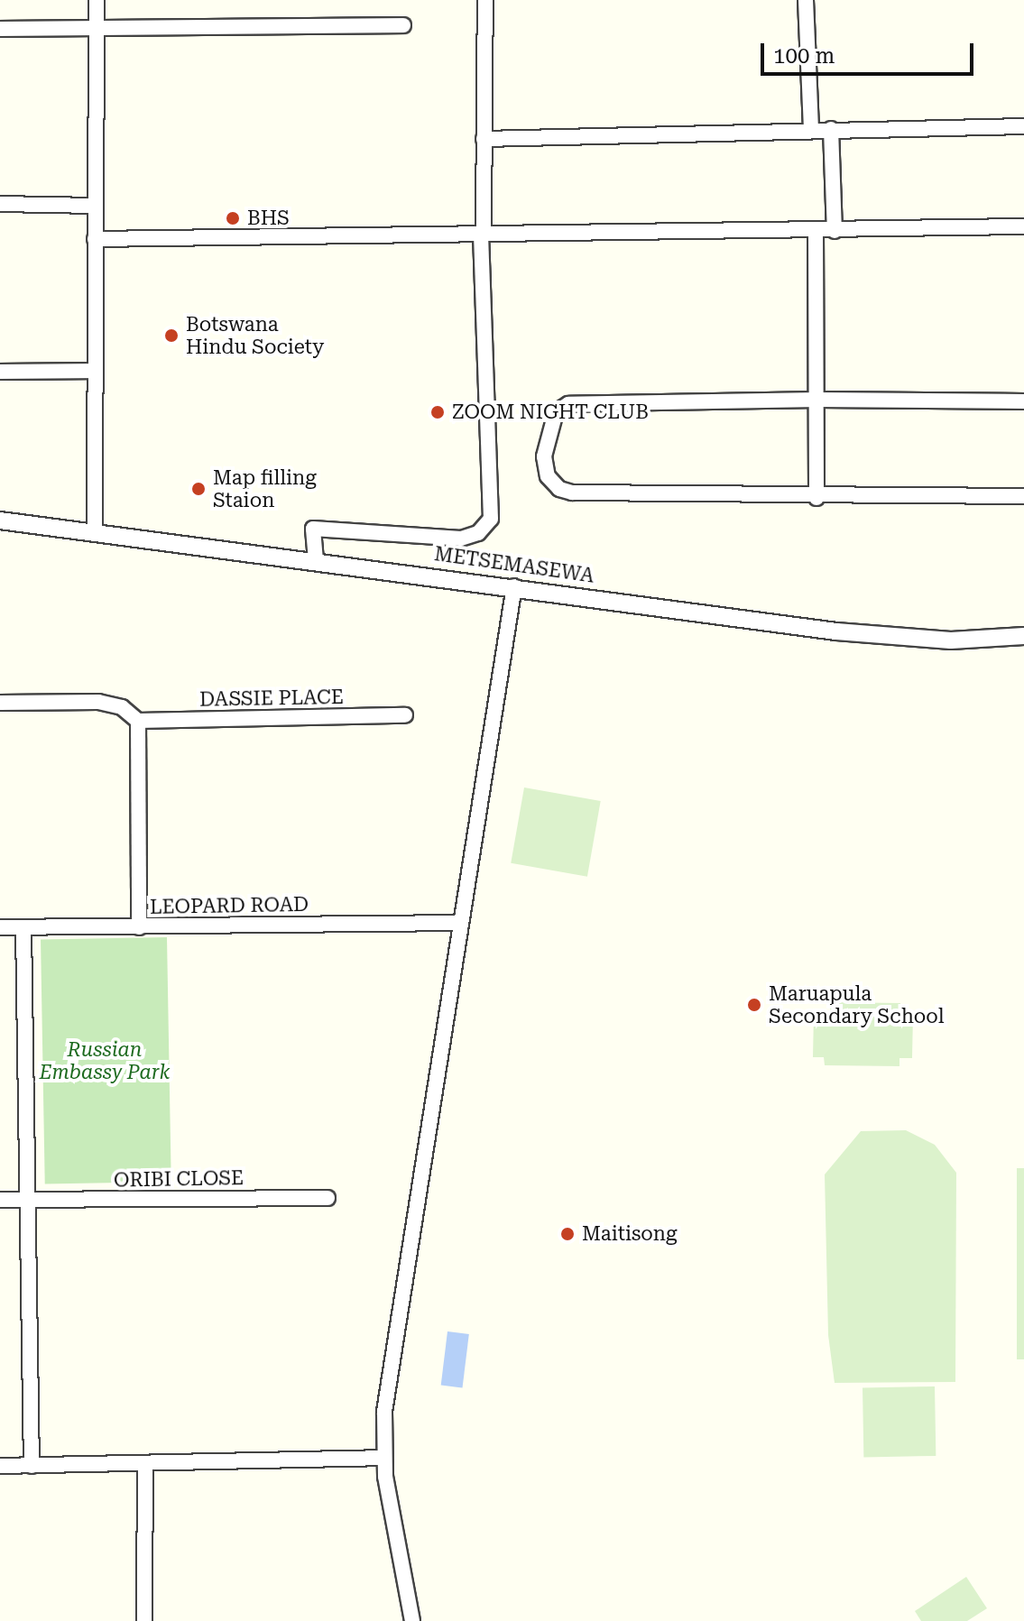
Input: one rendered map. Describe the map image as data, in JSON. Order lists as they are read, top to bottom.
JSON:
{
  "streets": {
    "street": [
      "METSEMASEWA",
      "DASSIE PLACE",
      "LEOPARD ROAD",
      "ORIBI CLOSE"
    ]
  },
  "parks": ["Russian Embassy Park"],
  "places": [
    "BHS",
    "Botswana Hindu Society",
    "ZOOM NIGHT CLUB",
    "Map filling Staion",
    "Maruapula Secondary School",
    "Maitisong"
  ],
  "scale_bar": "100 m"
}
